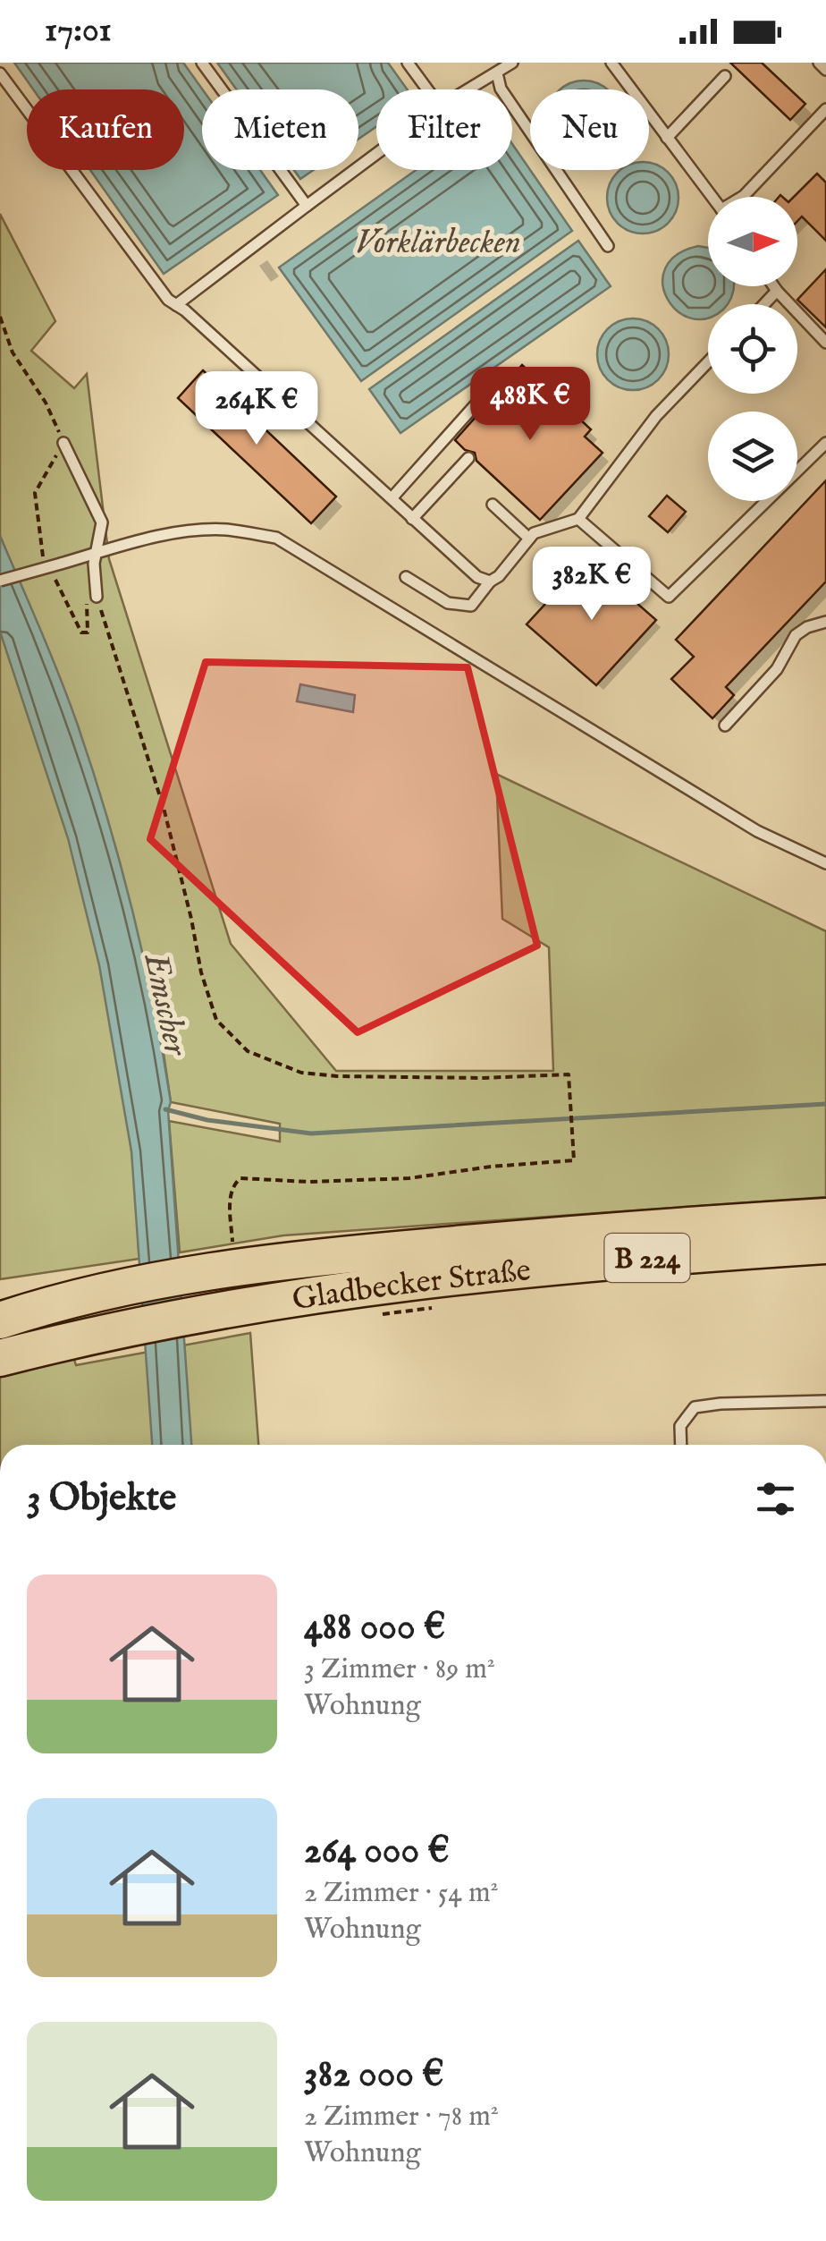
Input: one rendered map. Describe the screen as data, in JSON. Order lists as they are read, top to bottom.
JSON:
{
  "streets": {
    "highway": ["B 224", "Gladbecker Straße"]
  },
  "water": ["Vorklärbecken", "Emscher"],
  "north": "right",
  "page": {
    "status": "17:01",
    "chip": [
      "Kaufen",
      "Mieten",
      "Filter",
      "Neu"
    ],
    "price": ["488K €", "264K €", "382K €"],
    "heading": "3 Objekte",
    "list": [
      {
        "name": "488 000 €",
        "note": "3 Zimmer · 89 m² · Wohnung"
      },
      {
        "name": "264 000 €",
        "note": "2 Zimmer · 54 m² · Wohnung"
      },
      {
        "name": "382 000 €",
        "note": "2 Zimmer · 78 m² · Wohnung"
      }
    ]
  }
}
